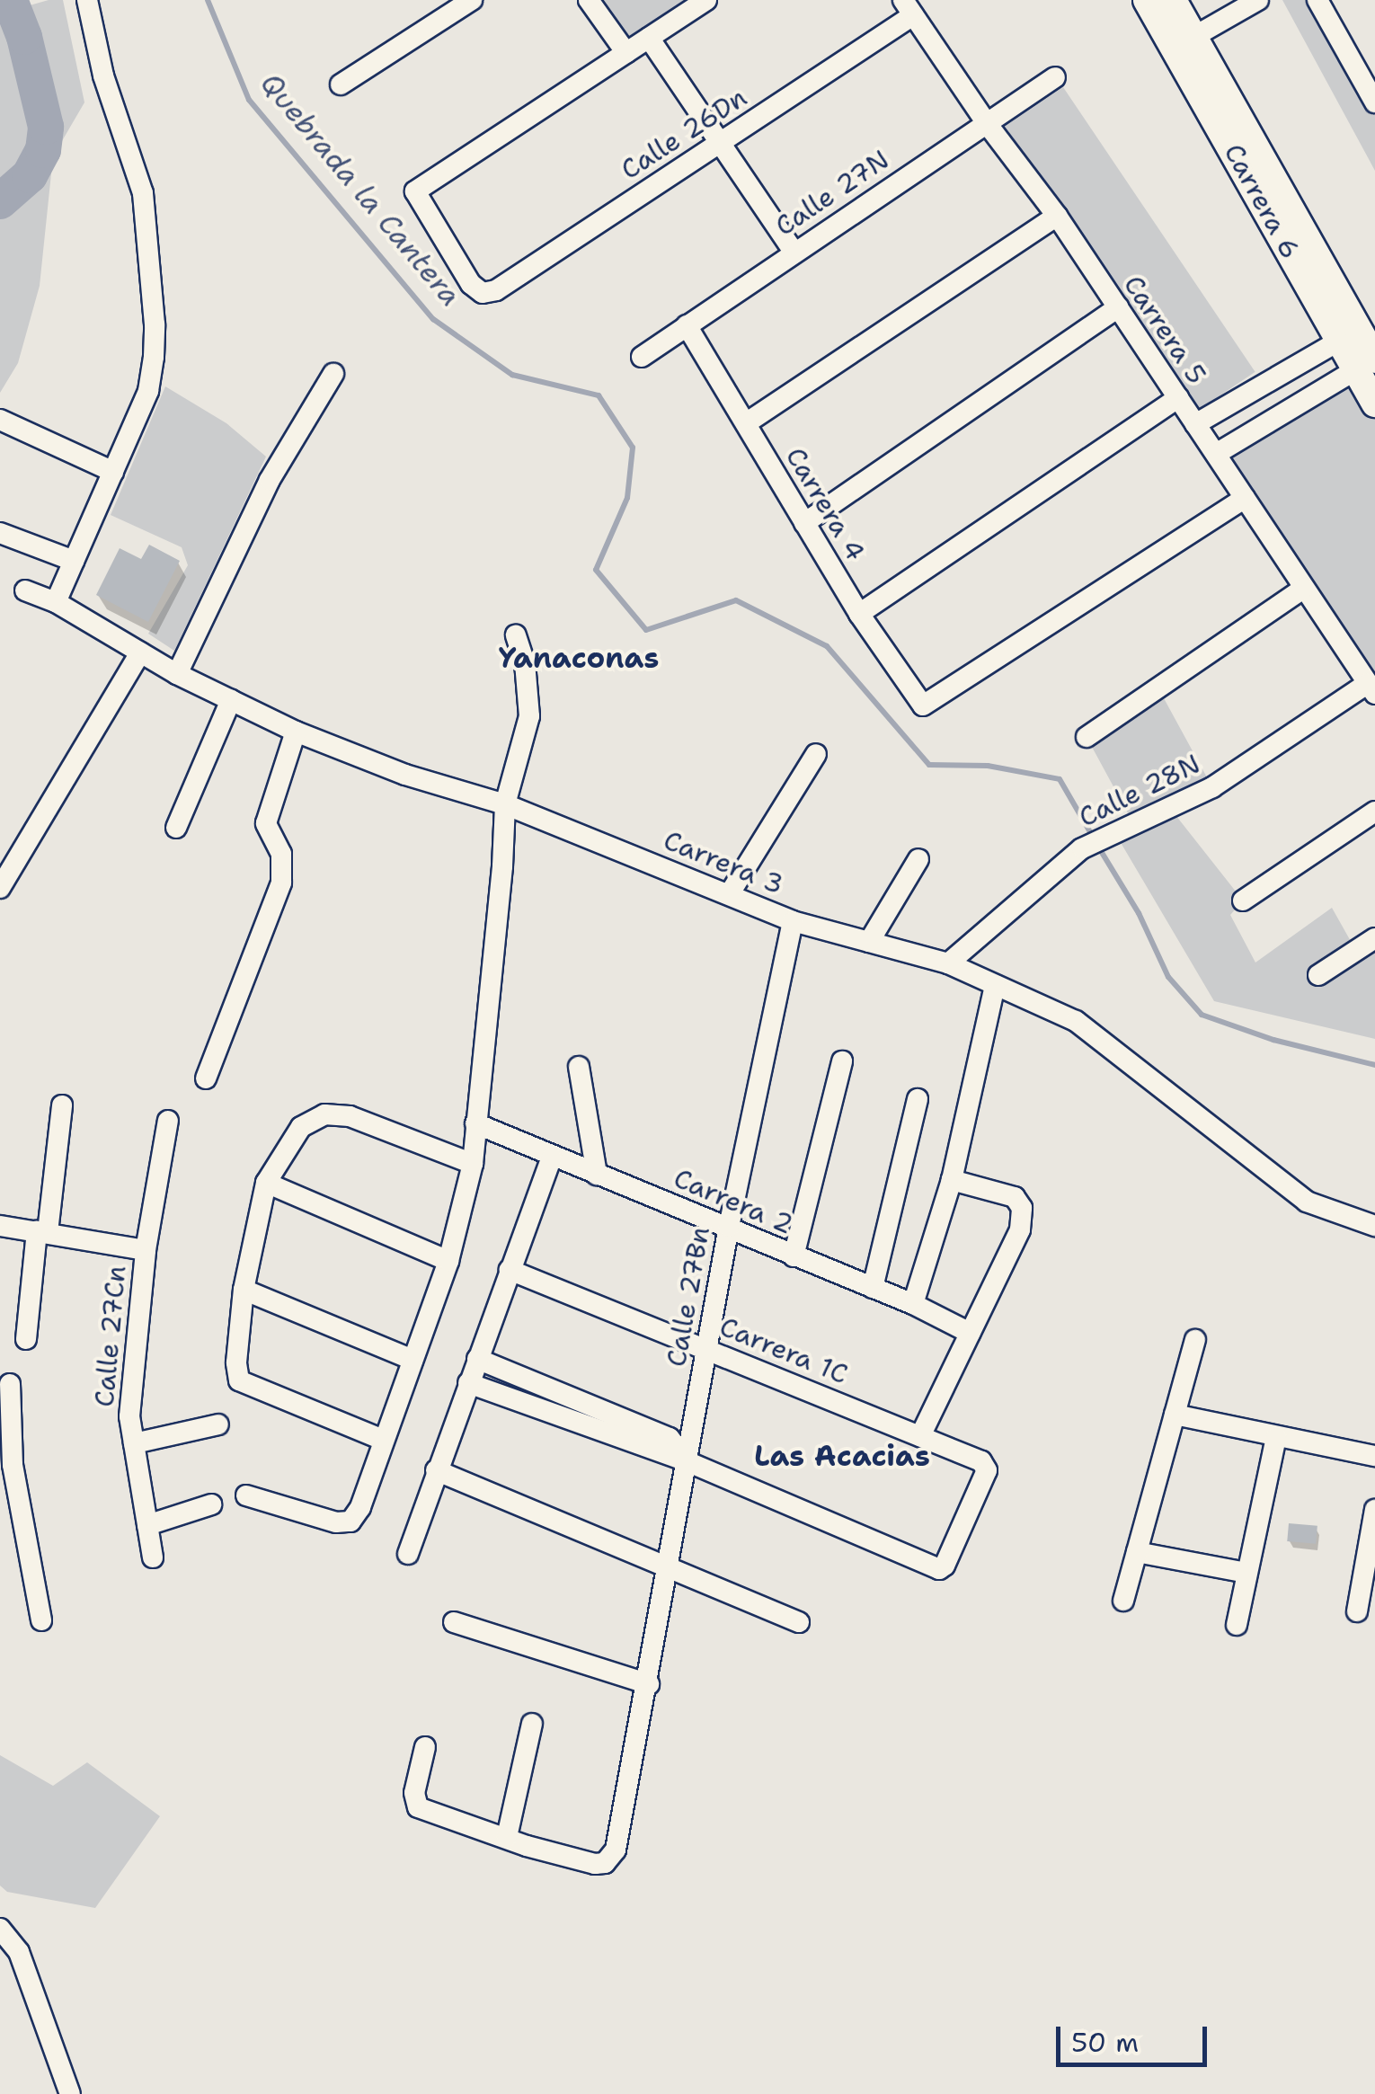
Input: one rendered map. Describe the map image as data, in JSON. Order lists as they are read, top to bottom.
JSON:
{
  "streets": {
    "main road": ["Carrera 6"],
    "street": [
      "Calle 26Dn",
      "Calle 27N",
      "Carrera 5",
      "Carrera 4",
      "Calle 28N",
      "Carrera 3",
      "Carrera 2",
      "Calle 27Bn",
      "Calle 27Cn",
      "Carrera 1C"
    ]
  },
  "crossings": [
    ["Calle 26Dn", "Carrera 5"],
    ["Calle 27N", "Carrera 5"],
    ["Calle 27N", "Carrera 4"],
    ["Carrera 5", "Carrera 4"],
    ["Carrera 5", "Calle 28N"],
    ["Calle 28N", "Carrera 3"],
    ["Carrera 3", "Calle 27Bn"],
    ["Carrera 2", "Calle 27Bn"],
    ["Calle 27Bn", "Carrera 1C"]
  ],
  "districts": ["Yanaconas", "Las Acacias"],
  "water": ["Quebrada la Cantera"],
  "scale_bar": "50 m"
}
